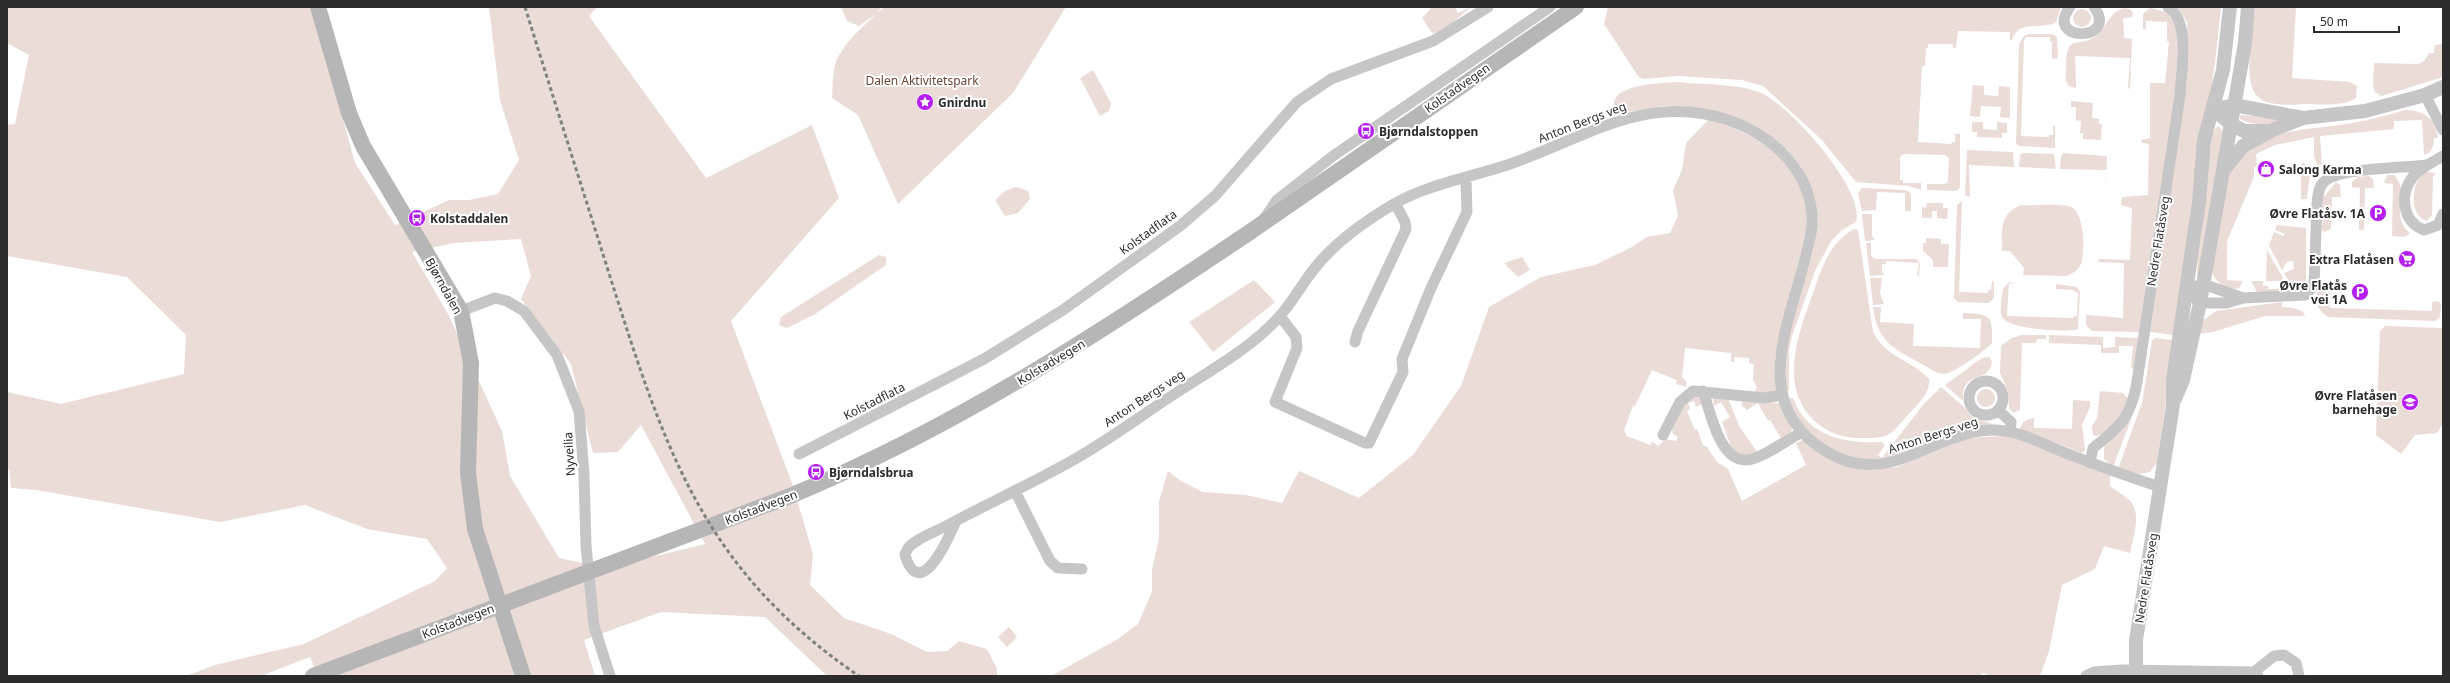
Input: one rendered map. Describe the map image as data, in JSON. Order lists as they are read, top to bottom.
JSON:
{
  "streets": {
    "main road": ["Kolstadvegen", "Bjørndalen"],
    "street": [
      "Anton Bergs veg",
      "Kolstadflata",
      "Nedre Flatåsveg",
      "Nyveilia"
    ]
  },
  "crossings": [
    ["Bjørndalen", "Nyveilia"]
  ],
  "parks": ["Dalen Aktivitetspark"],
  "places": {
    "place": ["Gnirdnu"],
    "bus stop": ["Bjørndalstoppen", "Kolstaddalen", "Bjørndalsbrua"],
    "shop": ["Salong Karma"],
    "parking": ["Øvre Flatåsv. 1A", "Øvre Flatås vei 1A"],
    "supermarket": ["Extra Flatåsen"],
    "school or university": ["Øvre Flatåsen barnehage"]
  },
  "scale_bar": "50 m"
}
